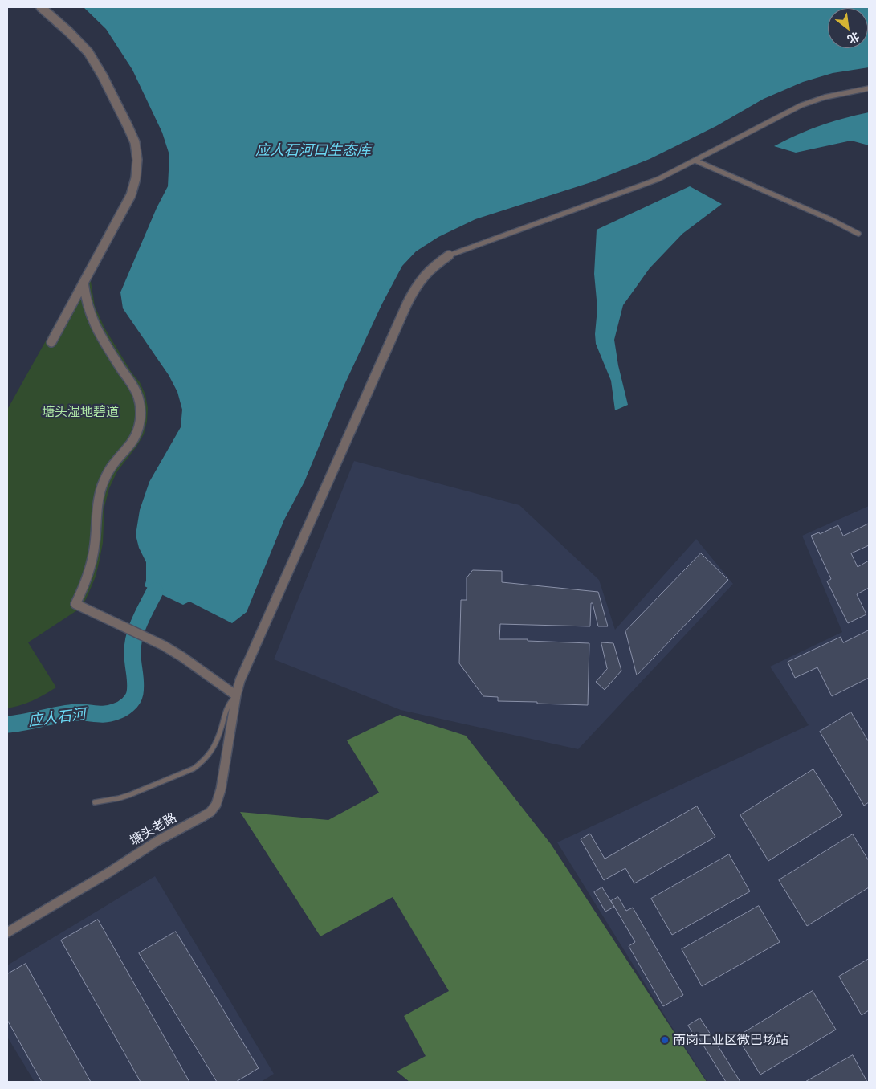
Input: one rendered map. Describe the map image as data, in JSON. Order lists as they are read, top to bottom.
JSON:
{
  "streets": {
    "street": ["塘头老路"]
  },
  "water": ["应人石河口生态库", "应人石河"],
  "parks": ["塘头湿地碧道"],
  "places": ["南岗工业区微巴场站"],
  "north": "bottom right"
}
